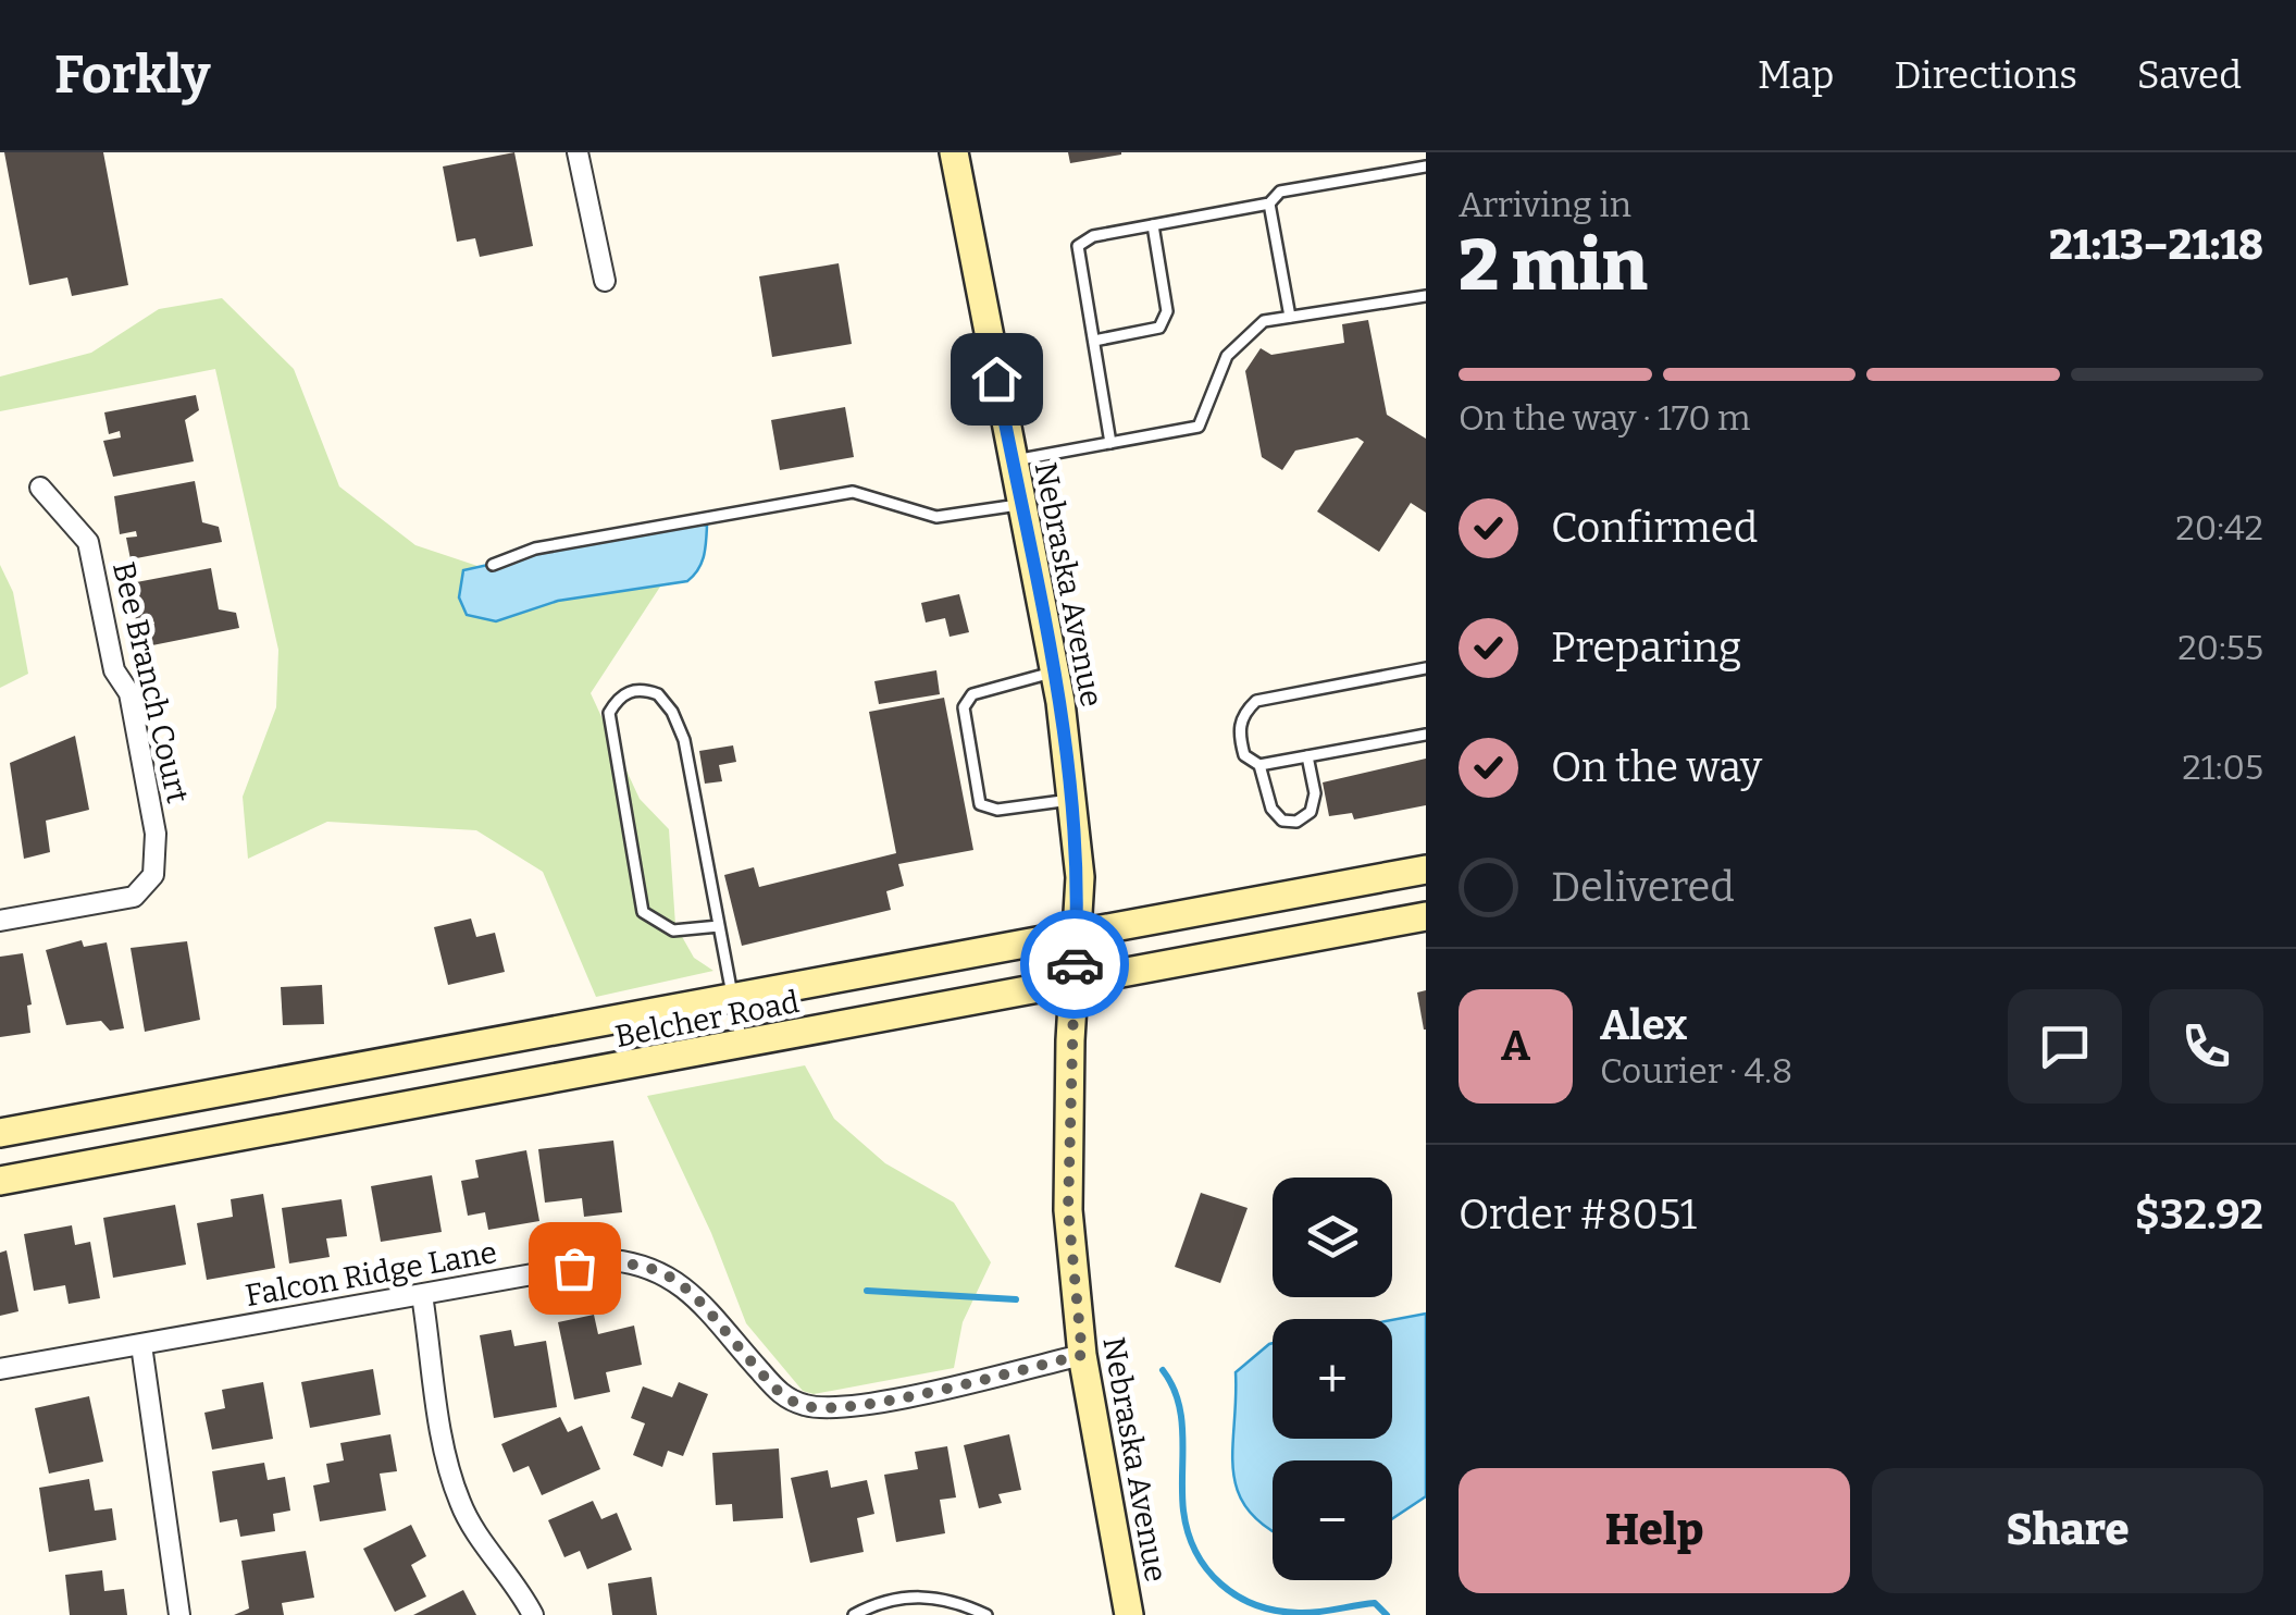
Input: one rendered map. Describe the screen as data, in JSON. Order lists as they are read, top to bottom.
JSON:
{
  "streets": {
    "main road": ["Nebraska Avenue", "Belcher Road"],
    "street": ["Bee Branch Court", "Falcon Ridge Lane"]
  },
  "crossings": [
    ["Nebraska Avenue", "Belcher Road"],
    ["Nebraska Avenue", "Falcon Ridge Lane"]
  ],
  "page": {
    "header": "Forkly",
    "nav": ["Map", "Directions", "Saved"],
    "heading": ["2 min", "Arriving in", "21:13–21:18"],
    "panel": [
      "Alex",
      "Courier · 4.8",
      "Order #8051",
      "$32.92"
    ],
    "bar": "On the way · 170 m",
    "list": [
      ["Confirmed", "20:42"],
      ["Preparing", "20:55"],
      ["On the way", "21:05"],
      "Delivered"
    ],
    "round": "A",
    "map_buttons": ["+", "−"],
    "buttons": ["Help", "Share"]
  }
}
